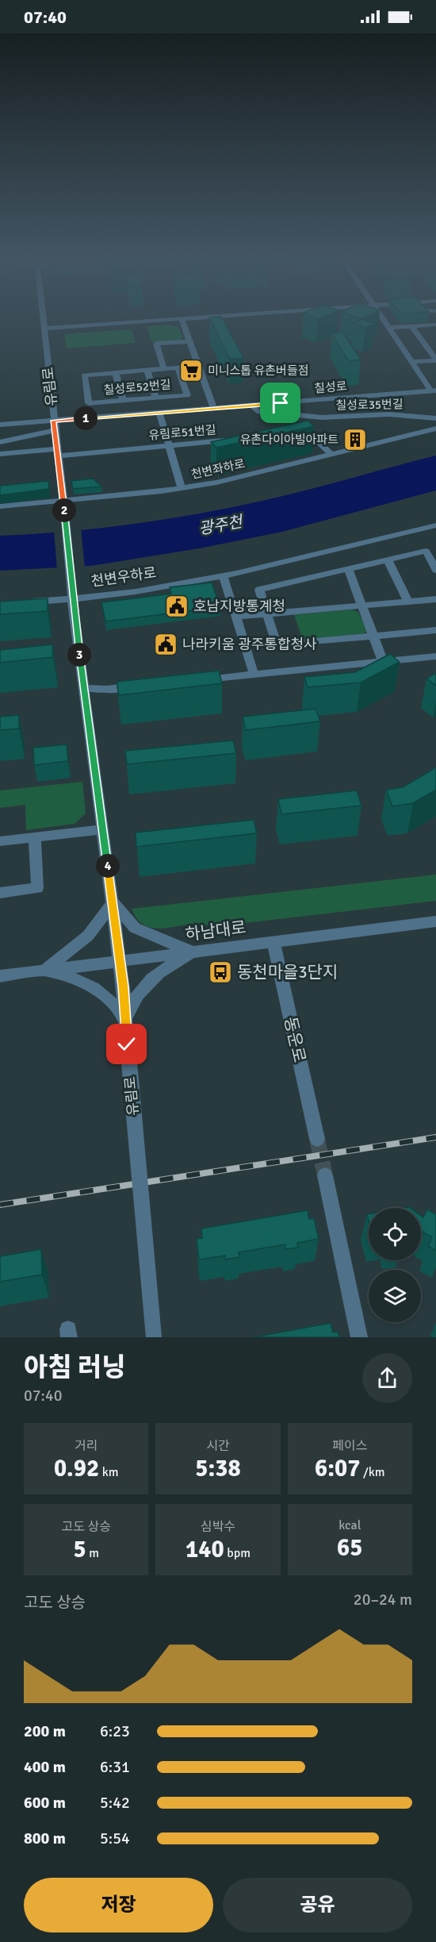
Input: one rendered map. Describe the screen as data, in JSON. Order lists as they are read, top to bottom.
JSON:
{
  "streets": {
    "street": [
      "유림로",
      "칠성로52번길",
      "칠성로",
      "칠성로35번길",
      "유림로51번길",
      "천변좌하로",
      "천변우하로",
      "하남대로",
      "동운로"
    ]
  },
  "crossings": [
    ["유림로", "칠성로"],
    ["유림로", "유림로51번길"],
    ["유림로", "천변좌하로"],
    ["유림로", "천변우하로"],
    ["유림로", "하남대로"],
    ["칠성로", "칠성로35번길"],
    ["하남대로", "동운로"]
  ],
  "water": ["광주천"],
  "places": {
    "supermarket": ["미니스톱 유촌버들점"],
    "building": ["유촌다이아빌아파트"],
    "public building": ["호남지방통계청", "나라키움 광주통합청사"],
    "bus stop": ["동천마을3단지"]
  },
  "page": {
    "status": "07:40",
    "pins": [
      "1",
      "2",
      "3",
      "4"
    ],
    "heading": ["아침 러닝", "07:40"],
    "stats": [
      ["거리", "0.92 km"],
      ["시간", "5:38"],
      ["페이스", "6:07 /km"],
      ["고도 상승", "5 m"],
      ["심박수", "140 bpm"],
      ["kcal", "65"]
    ],
    "chart": ["고도 상승", "20–24 m"],
    "list": [
      {
        "name": "200 m",
        "note": "6:23"
      },
      {
        "name": "400 m",
        "note": "6:31"
      },
      {
        "name": "600 m",
        "note": "5:42"
      },
      {
        "name": "800 m",
        "note": "5:54"
      }
    ],
    "buttons": ["저장", "공유"]
  }
}
